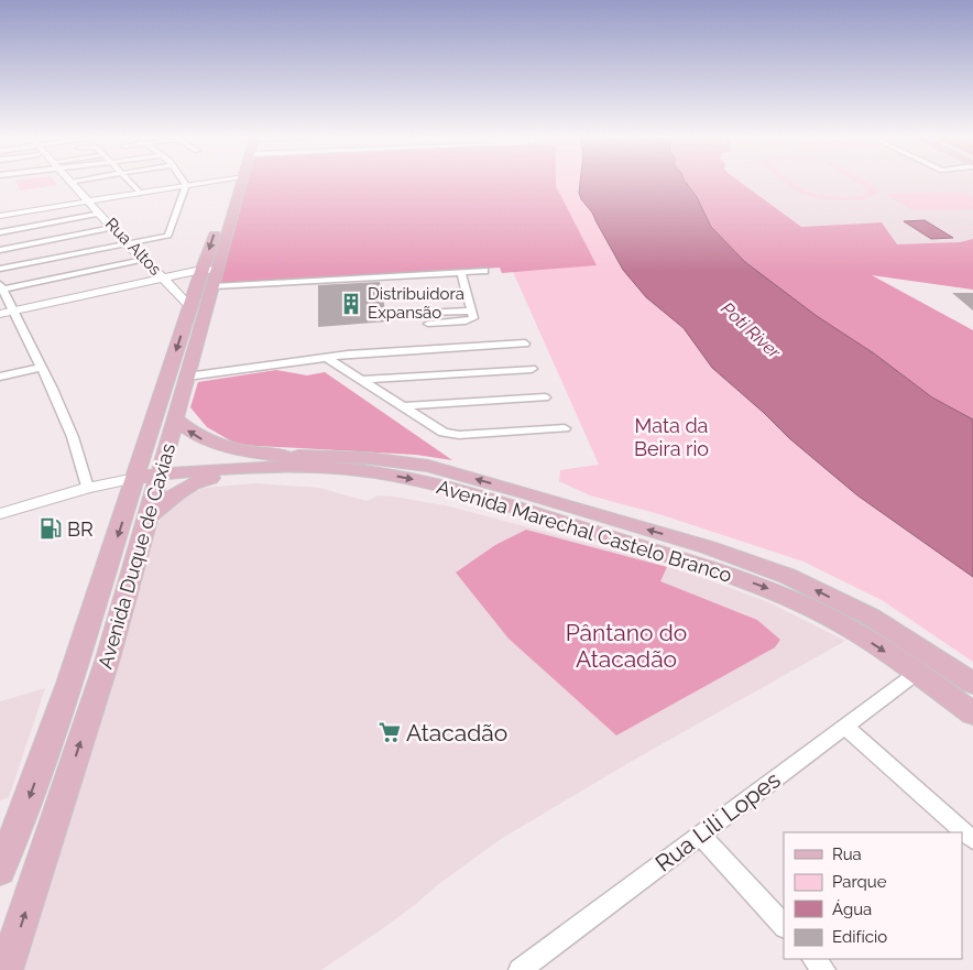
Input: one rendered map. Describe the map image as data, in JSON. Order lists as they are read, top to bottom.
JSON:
{
  "streets": {
    "main road": ["Avenida Marechal Castelo Branco", "Avenida Duque de Caxias"],
    "street": ["Rua Altos", "Rua Lili Lopes"]
  },
  "crossings": [
    ["Rua Altos", "Avenida Duque de Caxias"],
    ["Avenida Marechal Castelo Branco", "Avenida Duque de Caxias"],
    ["Avenida Marechal Castelo Branco", "Rua Lili Lopes"]
  ],
  "water": ["Poti River"],
  "parks": ["Mata da Beira rio", "Pântano do Atacadão"],
  "places": {
    "building": ["Distribuidora Expansão"],
    "fuel station": ["BR"],
    "supermarket": ["Atacadão"]
  },
  "legend": [
    "Rua",
    "Parque",
    "Água",
    "Edifício"
  ]
}
